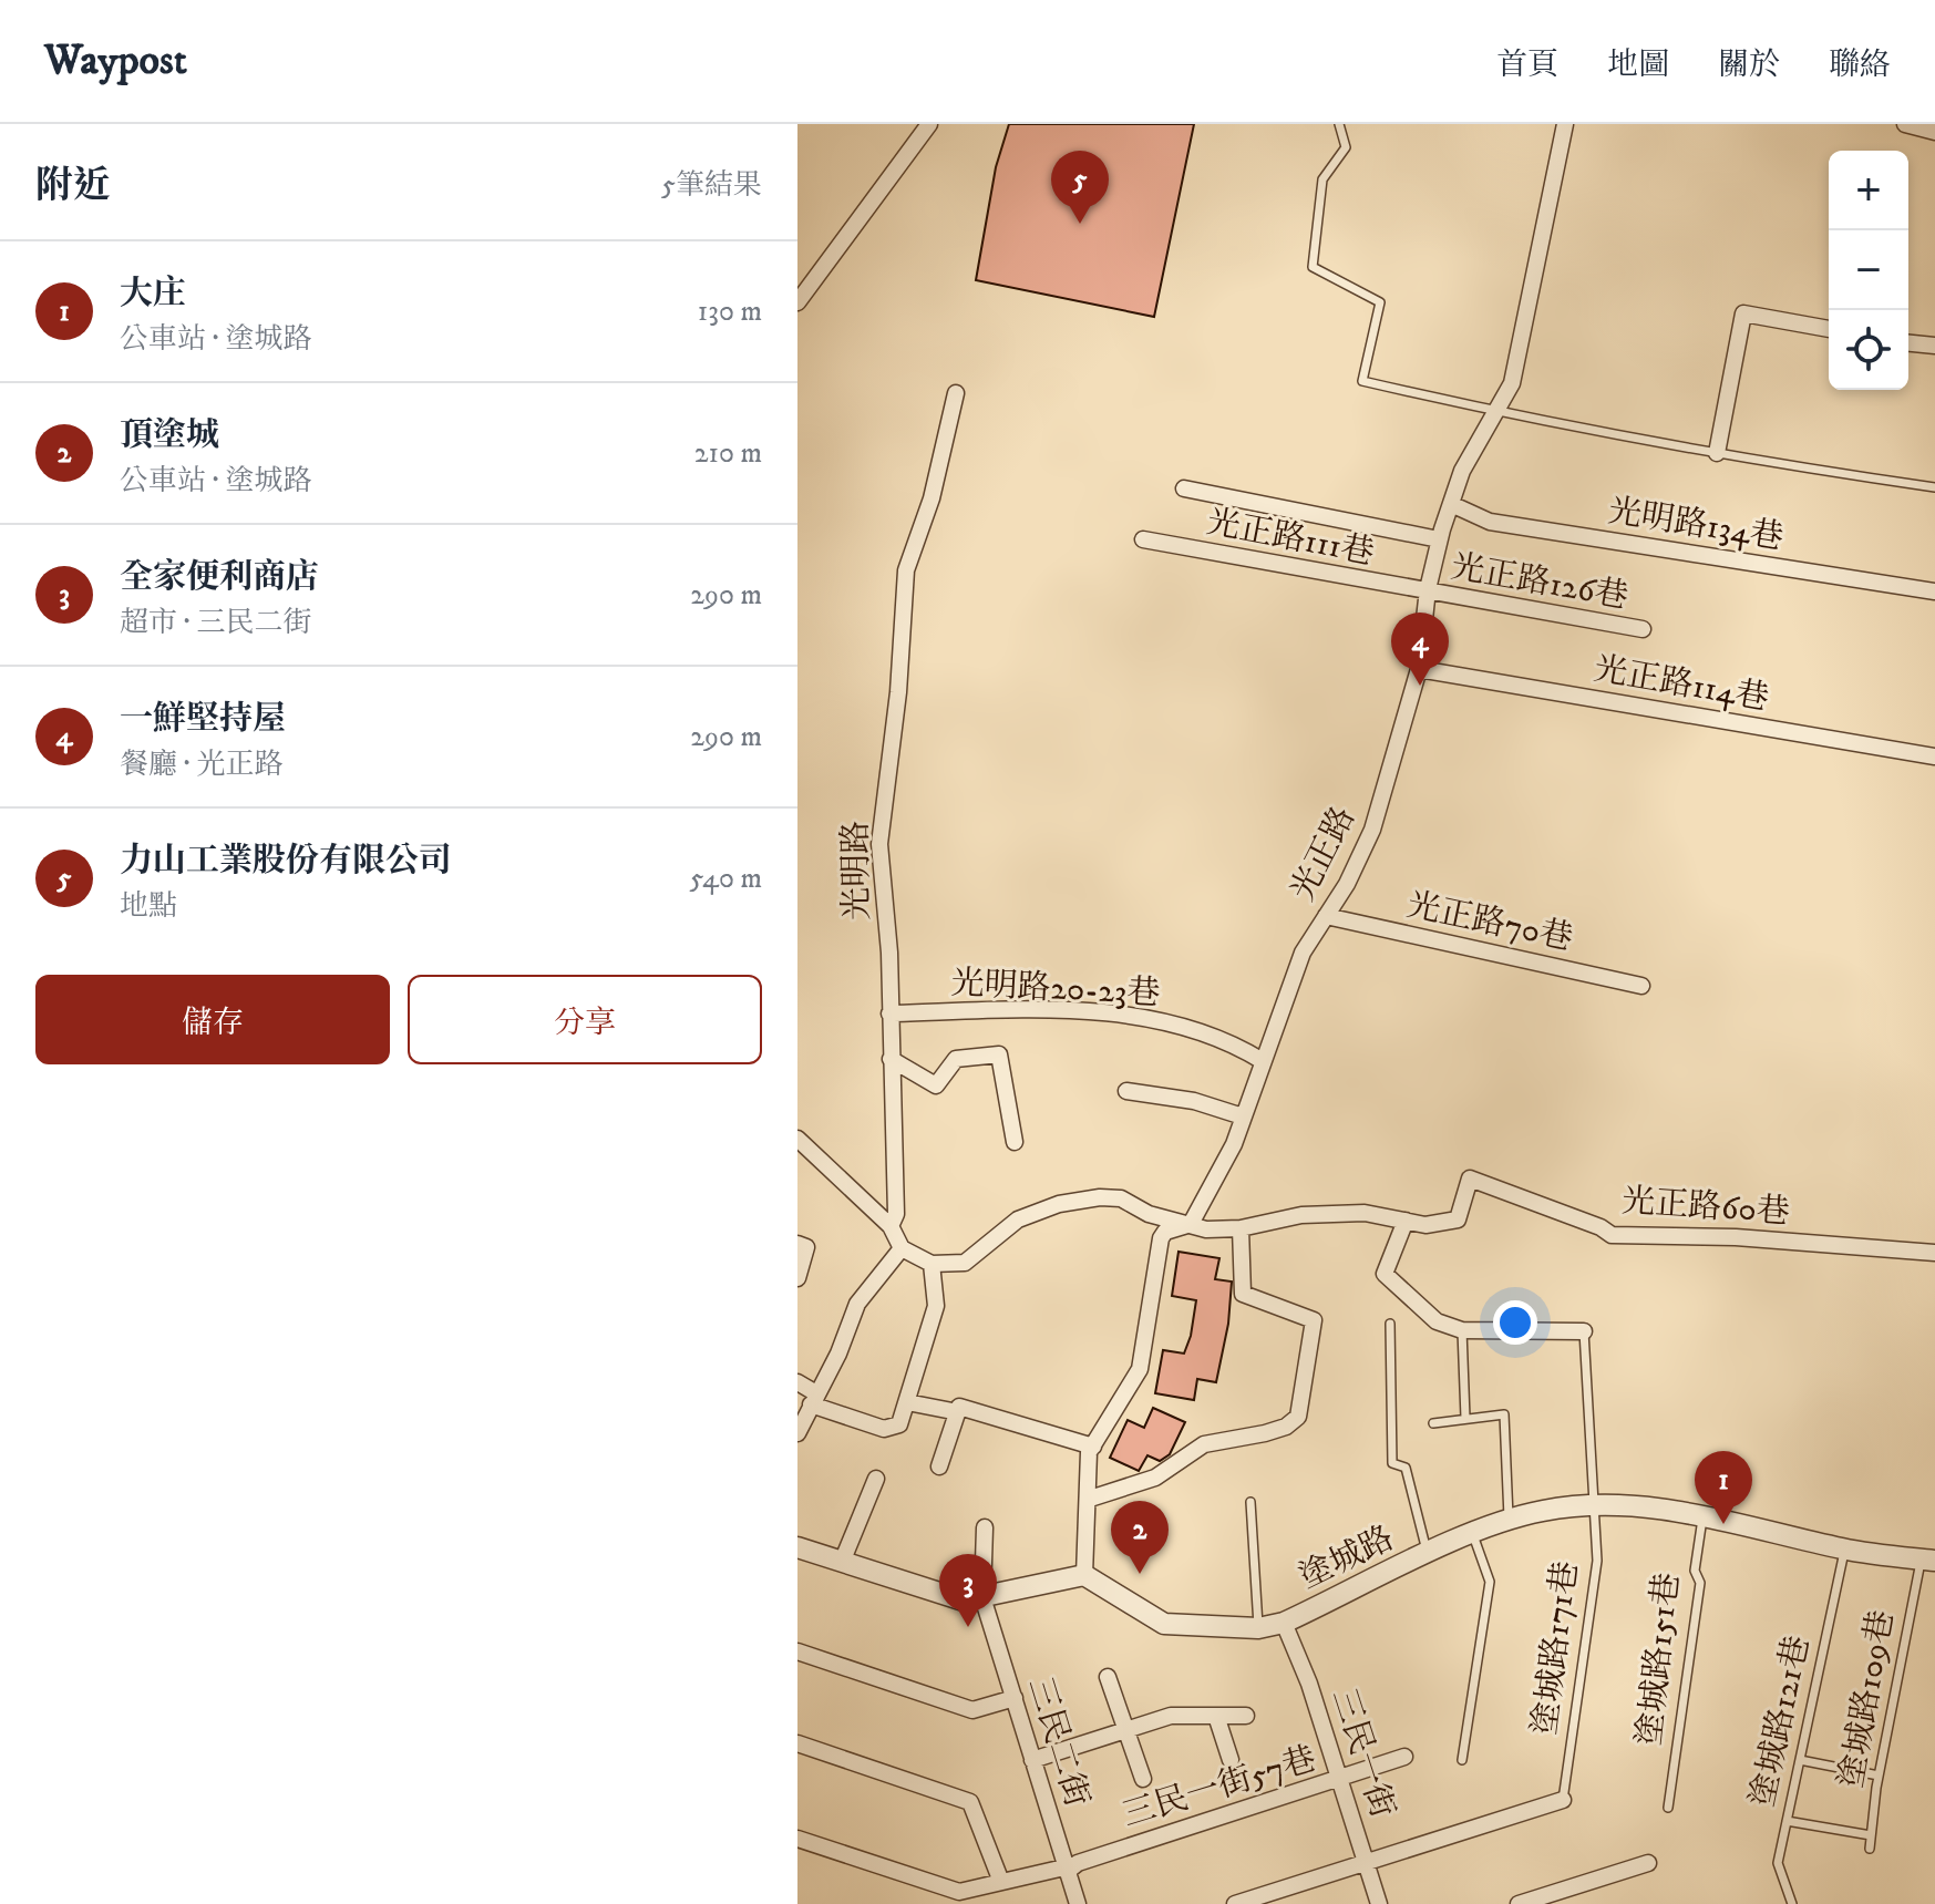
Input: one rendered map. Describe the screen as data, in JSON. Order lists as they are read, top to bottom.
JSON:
{
  "streets": {
    "street": [
      "光明路134巷",
      "光正路111巷",
      "光正路126巷",
      "光正路114巷",
      "光正路",
      "光明路",
      "光正路70巷",
      "光明路20-23巷",
      "光正路60巷",
      "塗城路",
      "三民二街",
      "三民一街",
      "三民一街57巷"
    ],
    "lane": [
      "塗城路171巷",
      "塗城路151巷",
      "塗城路109巷",
      "塗城路121巷"
    ]
  },
  "crossings": [
    ["光明路134巷", "光正路"],
    ["光正路111巷", "光正路126巷"],
    ["光正路111巷", "光正路"],
    ["光正路126巷", "光正路"],
    ["光正路114巷", "光正路"],
    ["光正路", "光正路70巷"],
    ["光正路", "光明路20-23巷"],
    ["光正路", "光正路60巷"],
    ["光正路", "塗城路"],
    ["光明路", "光明路20-23巷"],
    ["塗城路", "塗城路171巷"],
    ["塗城路", "塗城路151巷"],
    ["塗城路", "塗城路109巷"],
    ["塗城路", "塗城路121巷"],
    ["塗城路", "三民一街"],
    ["三民二街", "三民一街57巷"],
    ["三民一街", "三民一街57巷"]
  ],
  "page": {
    "header": "Waypost",
    "nav": [
      "首頁",
      "地圖",
      "關於",
      "聯絡"
    ],
    "heading": ["附近", "5筆結果"],
    "map_buttons": ["+", "−"],
    "pins": [
      "5",
      "4",
      "1",
      "2",
      "3"
    ],
    "list": [
      {
        "mark": "1",
        "name": "大庄",
        "note": "公車站 · 塗城路",
        "value": "130 m"
      },
      {
        "mark": "2",
        "name": "頂塗城",
        "note": "公車站 · 塗城路",
        "value": "210 m"
      },
      {
        "mark": "3",
        "name": "全家便利商店",
        "note": "超市 · 三民二街",
        "value": "290 m"
      },
      {
        "mark": "4",
        "name": "一鮮堅持屋",
        "note": "餐廳 · 光正路",
        "value": "290 m"
      },
      {
        "mark": "5",
        "name": "力山工業股份有限公司",
        "note": "地點",
        "value": "540 m"
      }
    ],
    "buttons": ["儲存", "分享"]
  }
}
